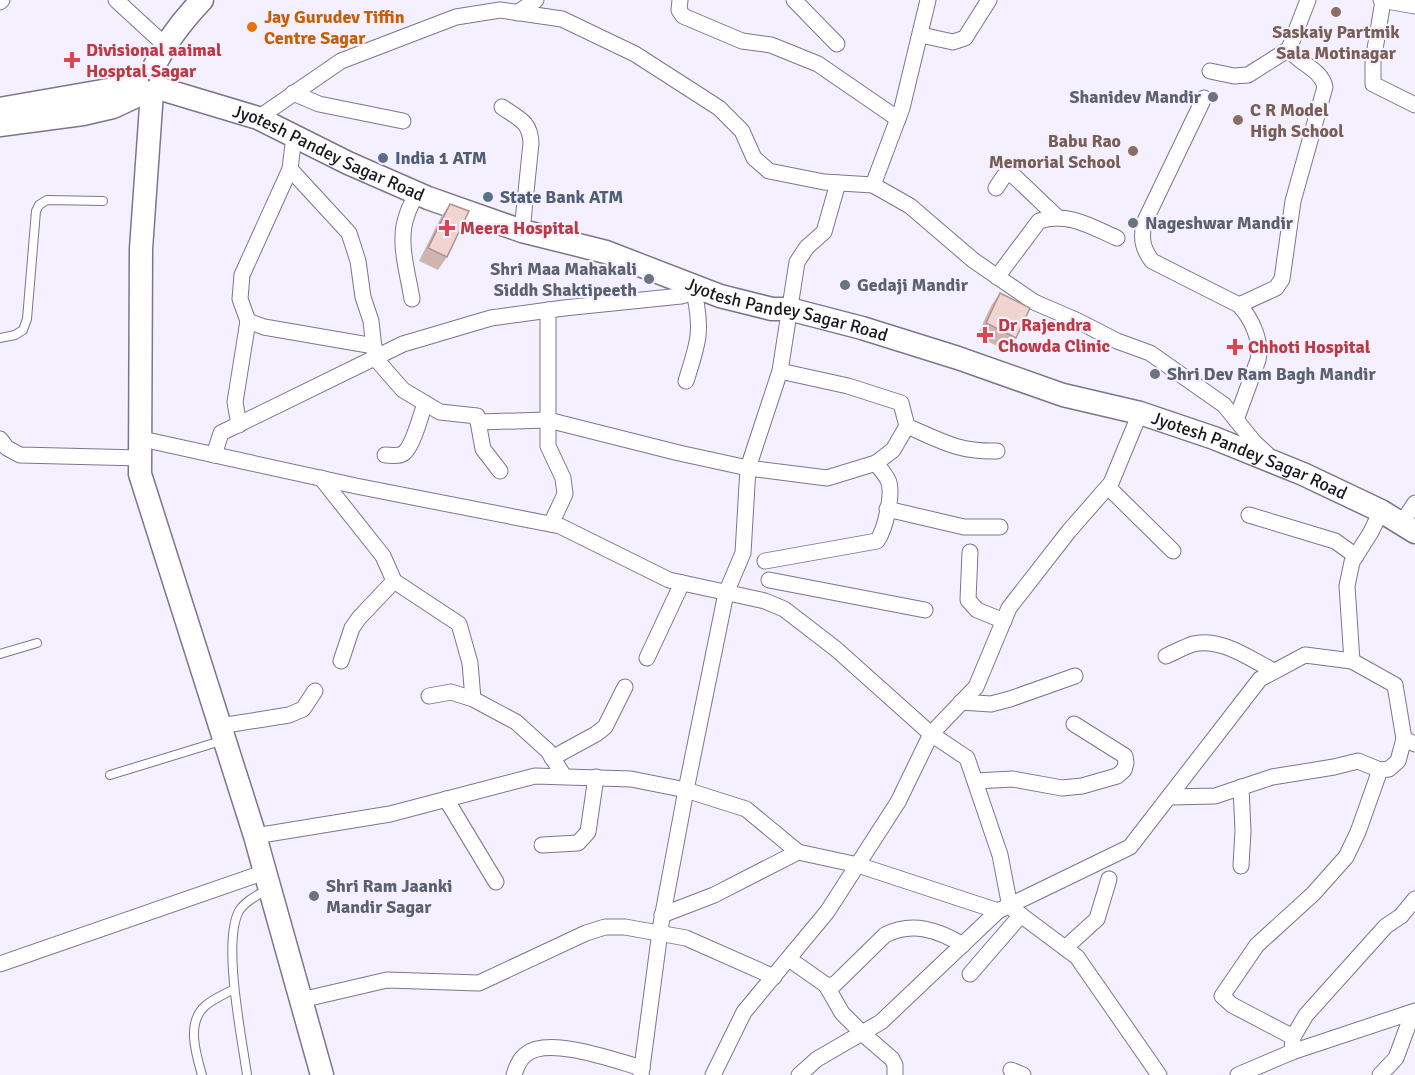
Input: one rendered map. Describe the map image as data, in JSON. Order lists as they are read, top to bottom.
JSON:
{
  "streets": {
    "main road": ["Jyotesh Pandey Sagar Road"]
  },
  "places": {
    "other": [
      "Saskaiy Partmik Sala Motinagar",
      "Jay Gurudev Tiffin Centre Sagar",
      "Shanidev Mandir",
      "C R Model High School",
      "Babu Rao Memorial School",
      "India 1 ATM",
      "State Bank ATM",
      "Nageshwar Mandir",
      "Shri Maa Mahakali Siddh Shaktipeeth",
      "Gedaji Mandir",
      "Shri Dev Ram Bagh Mandir",
      "Shri Ram Jaanki Mandir Sagar"
    ],
    "health": [
      "Divisional aaimal Hosptal Sagar",
      "Meera Hospital",
      "Dr Rajendra Chowda Clinic",
      "Chhoti Hospital"
    ]
  }
}
